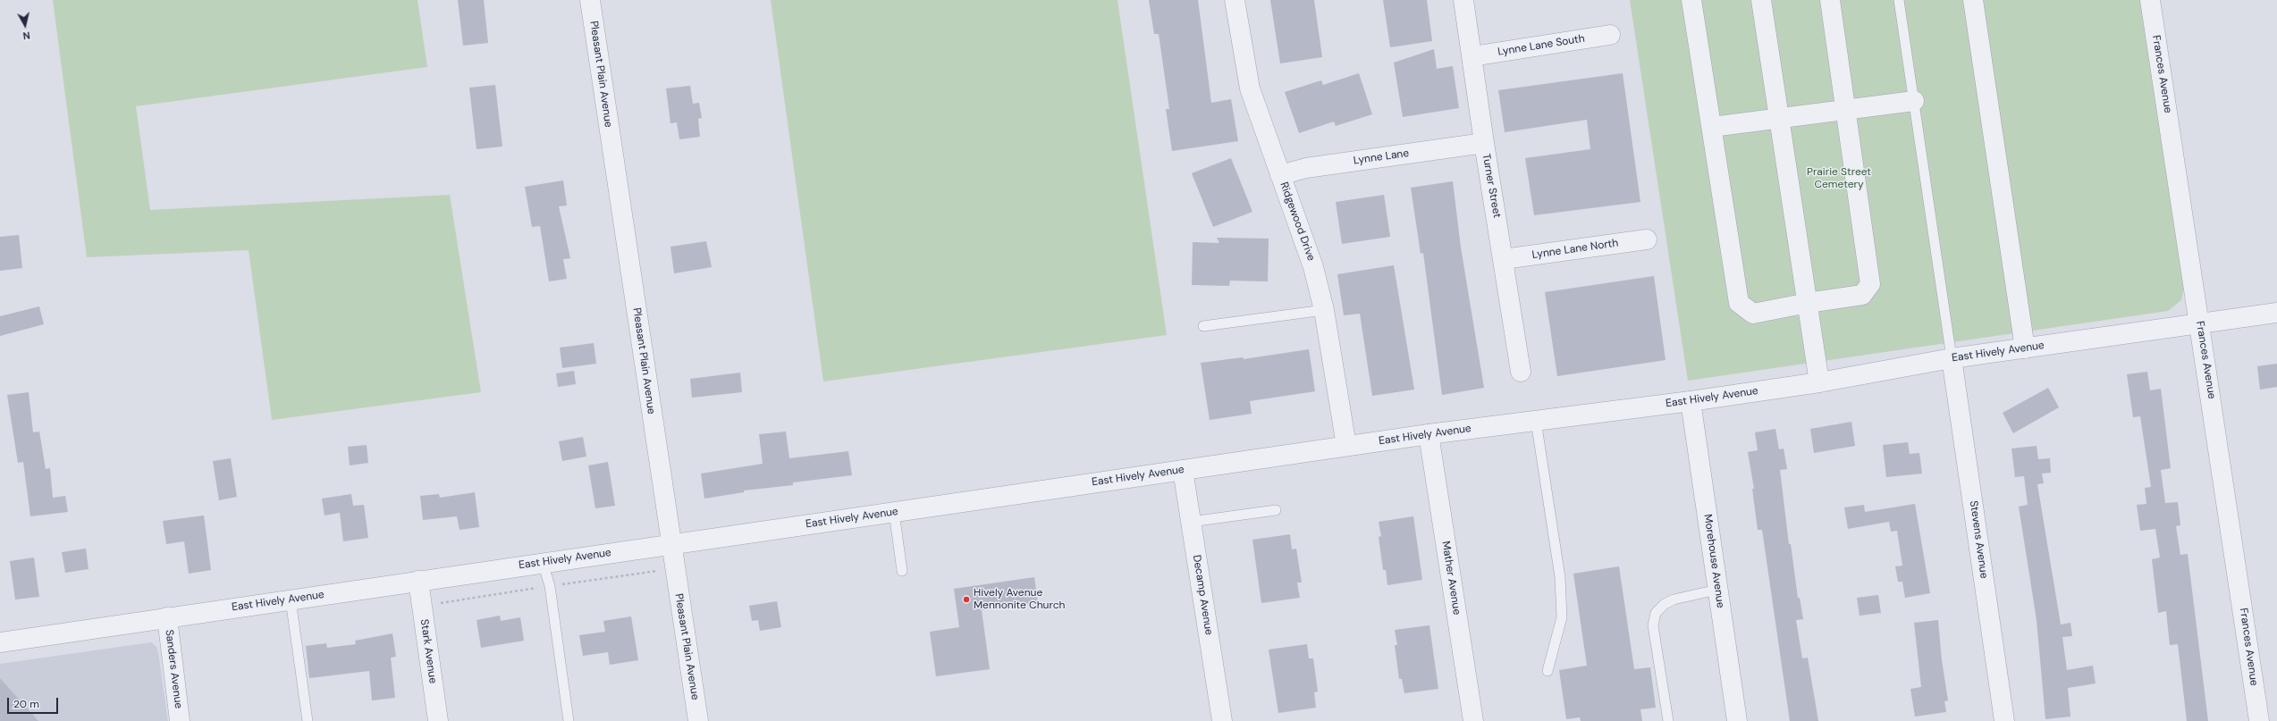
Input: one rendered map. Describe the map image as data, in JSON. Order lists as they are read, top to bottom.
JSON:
{
  "streets": {
    "street": [
      "Lynne Lane South",
      "Pleasant Plain Avenue",
      "Frances Avenue",
      "Lynne Lane",
      "Turner Street",
      "Ridgewood Drive",
      "Lynne Lane North",
      "East Hively Avenue",
      "Stevens Avenue",
      "Morehouse Avenue",
      "Mather Avenue",
      "Decamp Avenue",
      "Stark Avenue",
      "Sanders Avenue"
    ]
  },
  "crossings": [
    ["Lynne Lane South", "Turner Street"],
    ["Pleasant Plain Avenue", "East Hively Avenue"],
    ["Frances Avenue", "East Hively Avenue"],
    ["Lynne Lane", "Turner Street"],
    ["Lynne Lane", "Ridgewood Drive"],
    ["Turner Street", "Lynne Lane North"],
    ["Ridgewood Drive", "East Hively Avenue"],
    ["East Hively Avenue", "Stevens Avenue"],
    ["East Hively Avenue", "Morehouse Avenue"],
    ["East Hively Avenue", "Mather Avenue"],
    ["East Hively Avenue", "Decamp Avenue"],
    ["East Hively Avenue", "Stark Avenue"],
    ["East Hively Avenue", "Sanders Avenue"]
  ],
  "parks": ["Prairie Street Cemetery"],
  "places": ["Hively Avenue Mennonite Church"],
  "scale_bar": "20 m",
  "north": "bottom"
}
